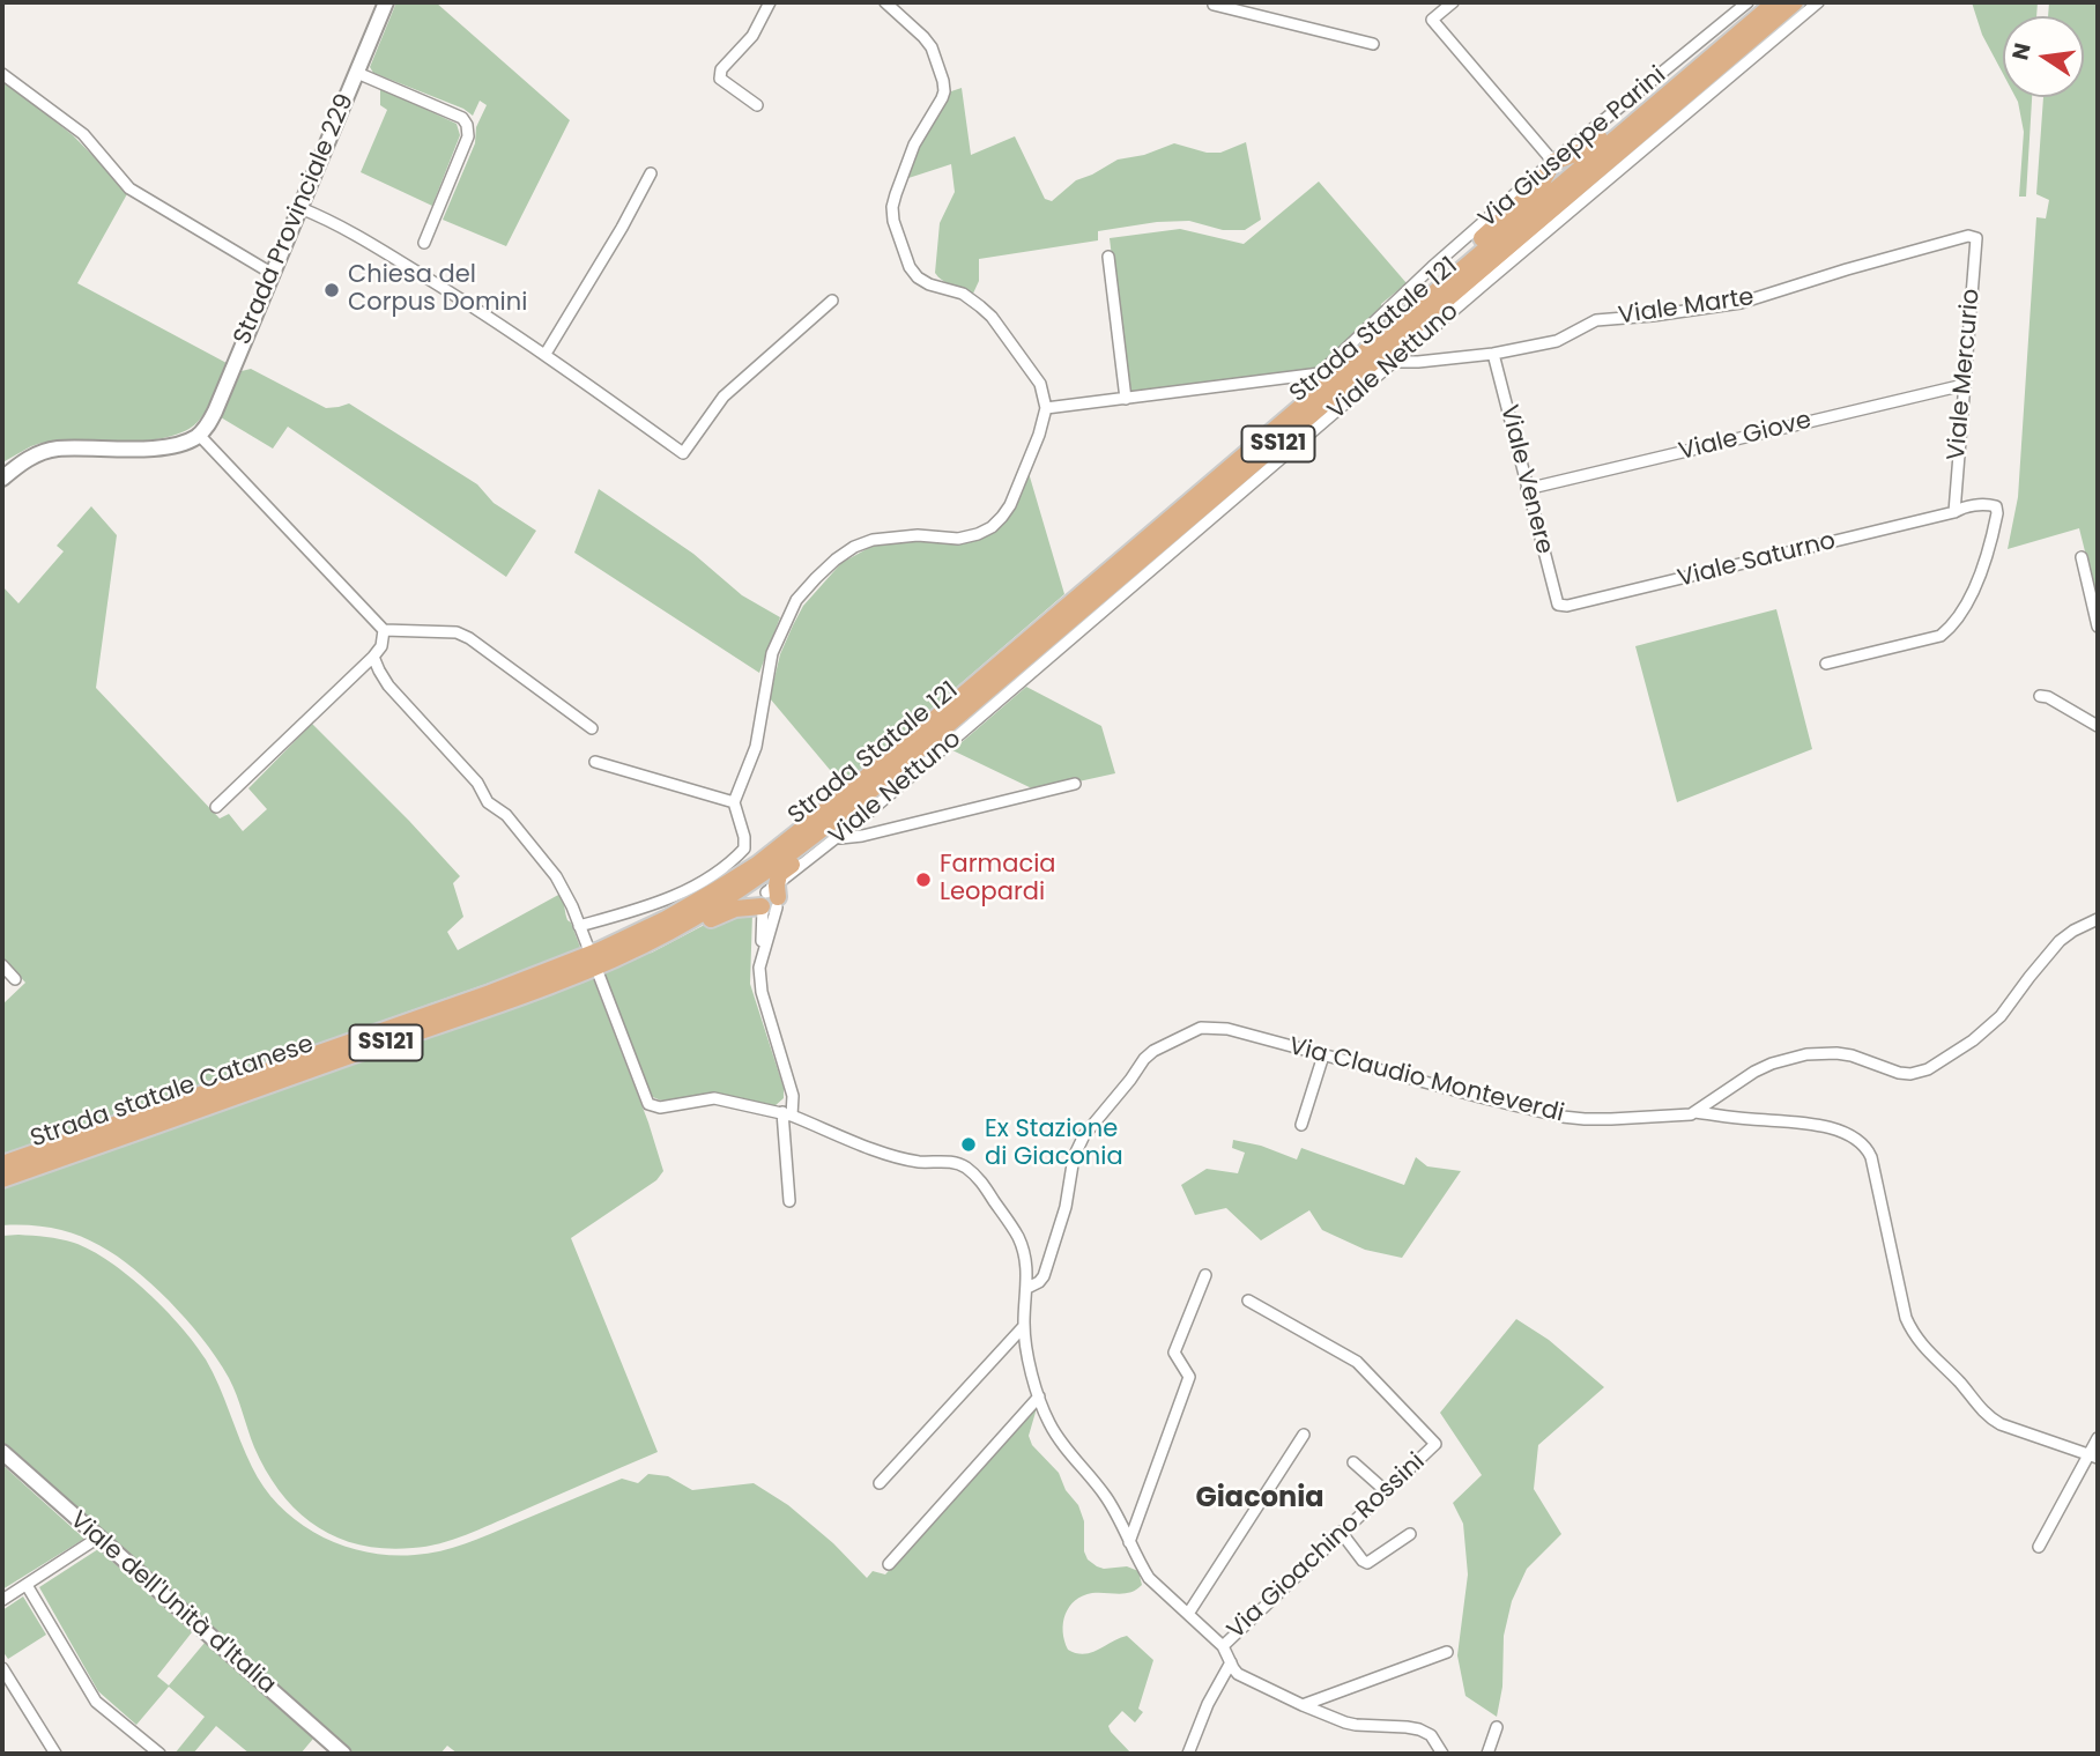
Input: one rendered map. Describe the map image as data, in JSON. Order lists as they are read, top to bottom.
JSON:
{
  "streets": {
    "main road": ["Strada Statale 121", "SS121", "Strada statale Catanese"],
    "street": [
      "Via Giuseppe Parini",
      "Strada Provinciale 229",
      "Viale Marte",
      "Viale Nettuno",
      "Viale Mercurio",
      "Viale Giove",
      "Viale Venere",
      "Viale Saturno",
      "Via Claudio Monteverdi",
      "Via Gioachino Rossini",
      "Viale dell'Unità d'Italia"
    ]
  },
  "crossings": [
    ["Viale Marte", "Viale Nettuno"],
    ["Viale Marte", "Viale Mercurio"],
    ["Viale Marte", "Viale Venere"],
    ["Strada Statale 121", "Viale Nettuno"],
    ["Strada Statale 121", "Strada statale Catanese"],
    ["Viale Nettuno", "Strada statale Catanese"],
    ["Viale Mercurio", "Viale Giove"],
    ["Viale Mercurio", "Viale Saturno"],
    ["Viale Giove", "Viale Venere"],
    ["Viale Venere", "Viale Saturno"]
  ],
  "districts": ["Giaconia"],
  "places": ["Chiesa del Corpus Domini", "Farmacia Leopardi", "Ex Stazione di Giaconia"],
  "north": "left"
}
